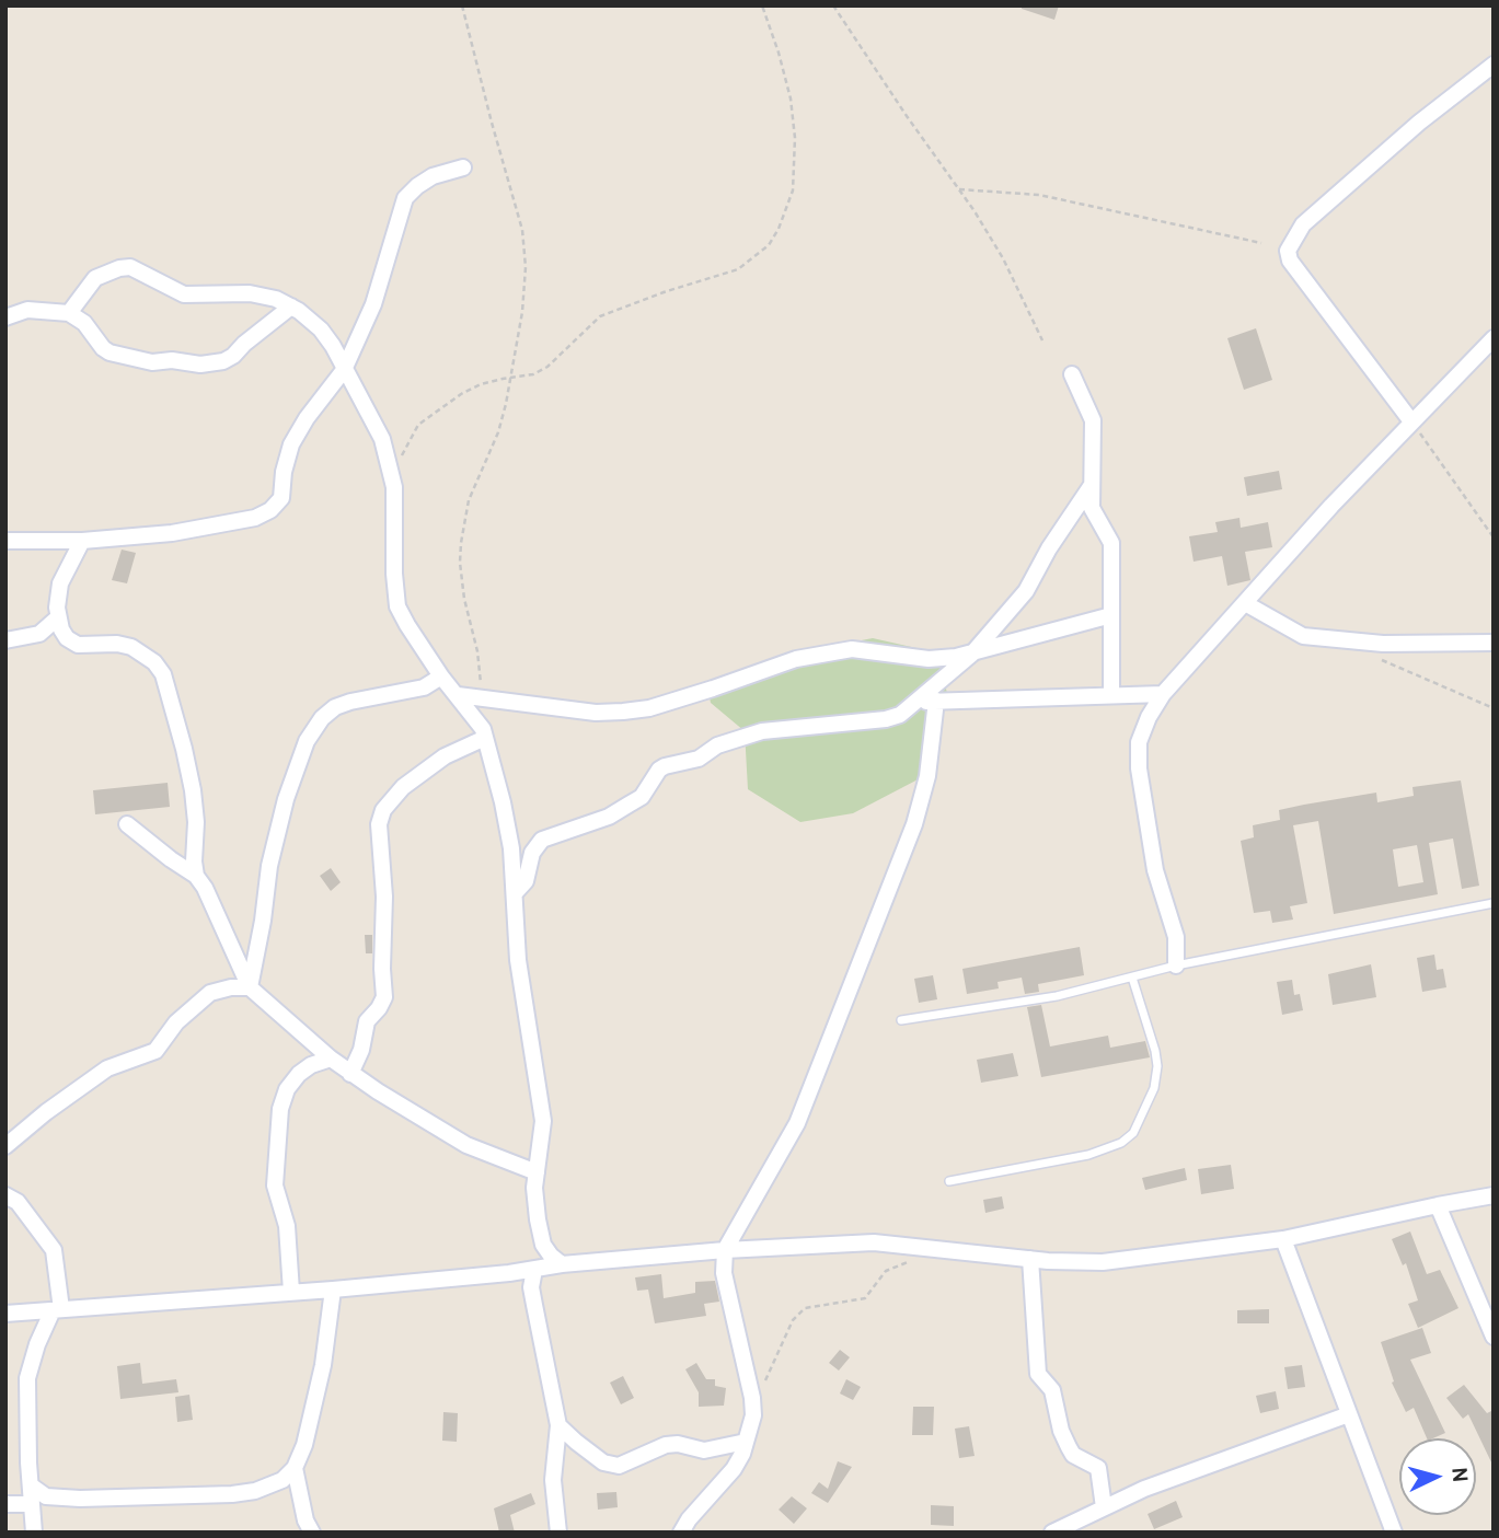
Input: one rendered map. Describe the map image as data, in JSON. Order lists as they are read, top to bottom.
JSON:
{
  "north": "right"
}
